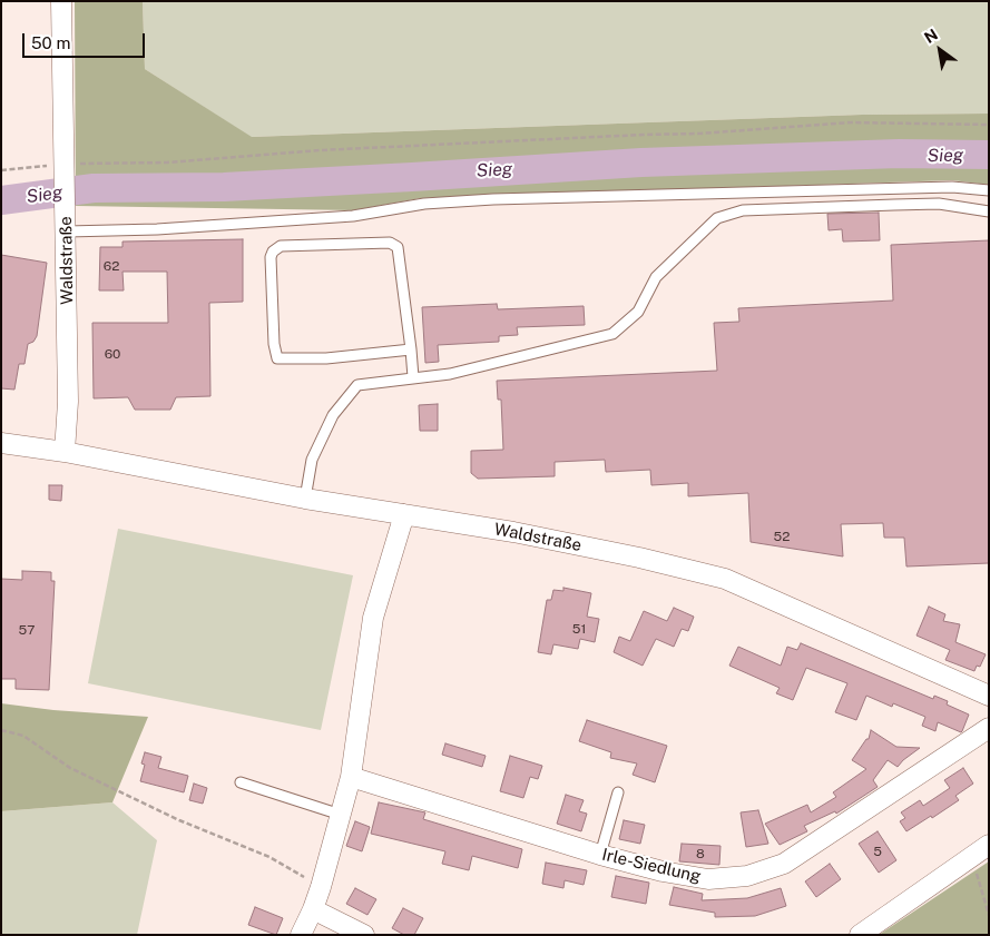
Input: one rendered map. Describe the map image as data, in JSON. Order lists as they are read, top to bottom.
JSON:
{
  "streets": {
    "street": ["Waldstraße", "Irle-Siedlung"]
  },
  "water": ["Sieg"],
  "house_numbers": [
    "62",
    "60",
    "52",
    "51",
    "57",
    "5",
    "8"
  ],
  "scale_bar": "50 m",
  "north": "top left"
}
